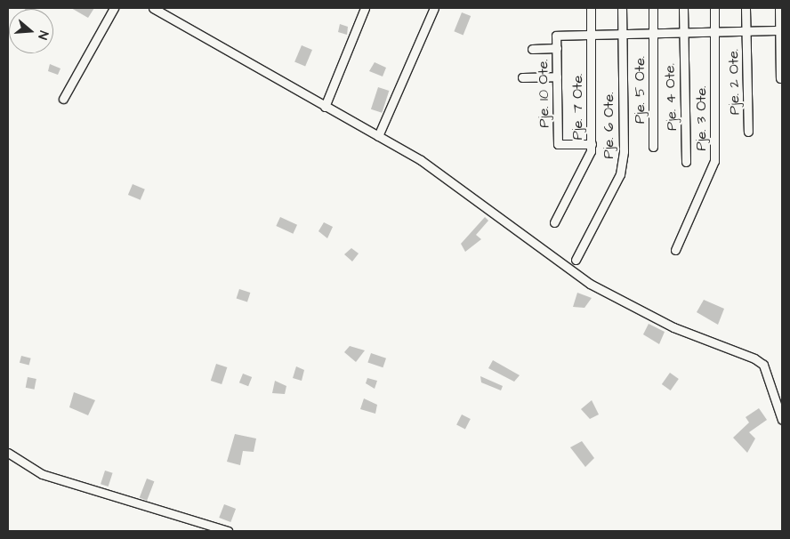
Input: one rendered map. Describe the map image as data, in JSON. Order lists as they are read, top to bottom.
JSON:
{
  "streets": {
    "street": [
      "Pje. 2 Ote.",
      "Pje. 5 Ote.",
      "Pje. 10 Ote.",
      "Pje. 4 Ote.",
      "Pje. 7 Ote.",
      "Pje. 3 Ote.",
      "Pje. 6 Ote."
    ]
  },
  "crossings": [
    ["Pje. 10 Ote.", "Pje. 7 Ote."]
  ],
  "north": "right"
}
